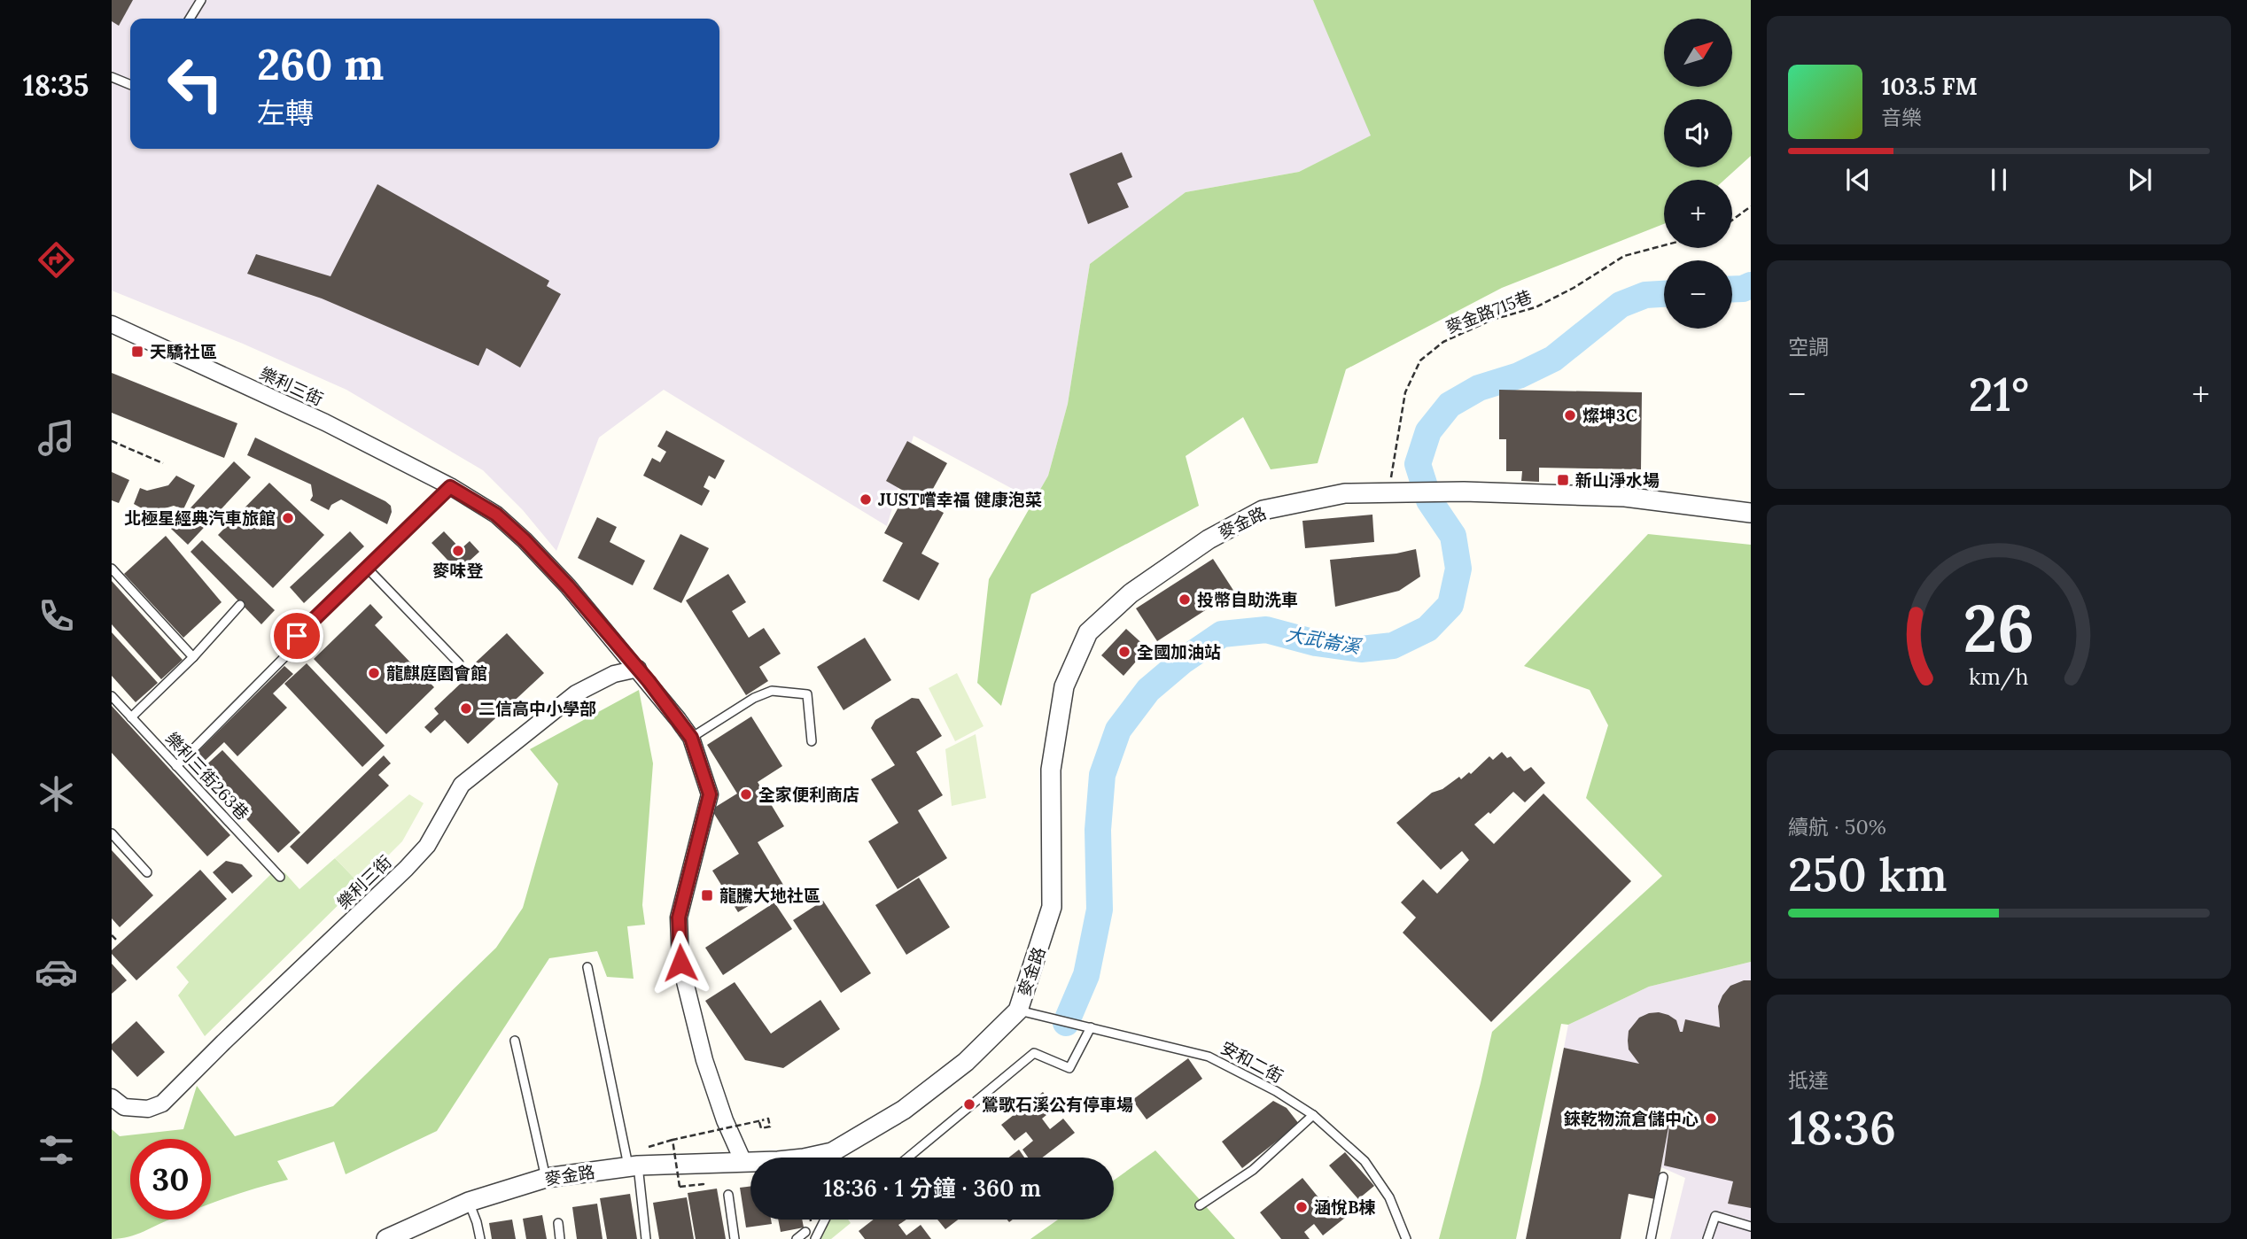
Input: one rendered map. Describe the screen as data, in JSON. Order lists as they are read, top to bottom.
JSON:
{
  "streets": {
    "street": ["樂利三街", "麥金路"],
    "lane": ["樂利三街263巷", "安和二街"],
    "path": ["麥金路715巷"]
  },
  "crossings": [
    ["麥金路715巷", "麥金路"],
    ["樂利三街", "麥金路"],
    ["麥金路", "安和二街"]
  ],
  "water": ["大武崙溪"],
  "places": {
    "transit": ["天驕社區", "新山淨水場", "龍騰大地社區"],
    "other": [
      "燦坤3C",
      "JUST嚐幸福 健康泡菜",
      "北極星經典汽車旅館",
      "麥味登",
      "投幣自助洗車",
      "全國加油站",
      "龍麒庭園會館",
      "二信高中小學部",
      "全家便利商店",
      "鶯歌石溪公有停車場",
      "錸乾物流倉儲中心",
      "涵悅B棟"
    ]
  },
  "north": "top right",
  "page": {
    "tabs": "18:35",
    "map_buttons": ["+", "−"],
    "turn": ["260 m", "左轉"],
    "song": ["103.5 FM", "音樂"],
    "tile": [
      "空調",
      ["續航 · 50%", "250 km"],
      ["抵達", "18:36"]
    ],
    "heat": ["−", "21°", "+"],
    "limit": "30",
    "trip": "18:36 · 1 分鐘 · 360 m",
    "gauge": ["26", "km/h"]
  }
}
